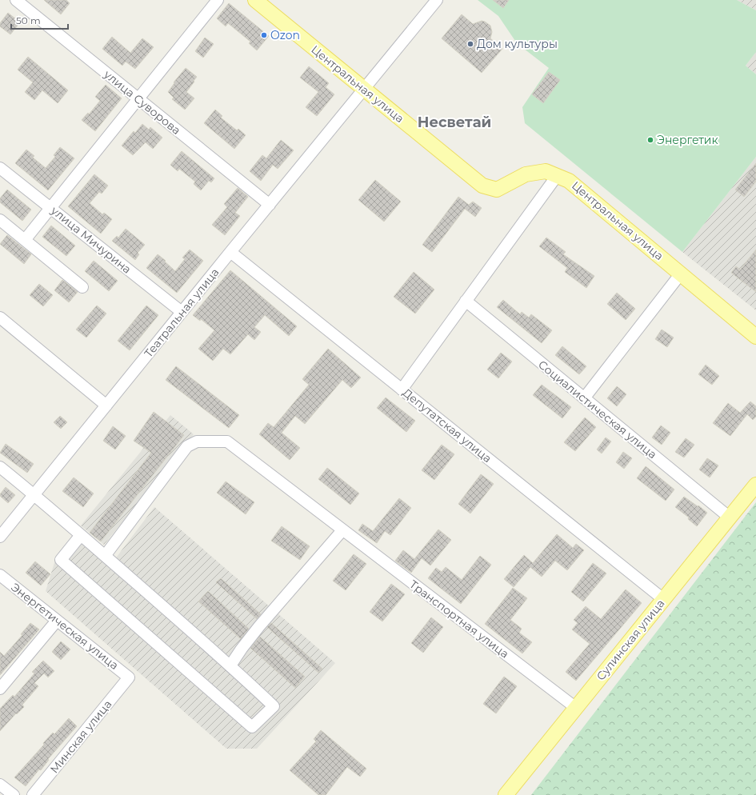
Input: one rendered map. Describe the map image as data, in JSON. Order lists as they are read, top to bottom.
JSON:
{
  "streets": {
    "main road": ["Центральная улица", "Сулинская улица"],
    "street": [
      "улица Суворова",
      "улица Мичурина",
      "Театральная улица",
      "Социалистическая улица",
      "Депутатская улица",
      "Транспортная улица",
      "Энергетическая улица",
      "Минская улица"
    ]
  },
  "crossings": [
    ["Центральная улица", "Театральная улица"],
    ["улица Суворова", "Театральная улица"],
    ["улица Мичурина", "Театральная улица"],
    ["Театральная улица", "Депутатская улица"],
    ["Социалистическая улица", "Сулинская улица"],
    ["Депутатская улица", "Сулинская улица"],
    ["Транспортная улица", "Сулинская улица"],
    ["Энергетическая улица", "Минская улица"]
  ],
  "districts": ["Несветай"],
  "places": ["Ozon", "Дом культуры", "Энергетик"],
  "scale_bar": "50 m"
}
